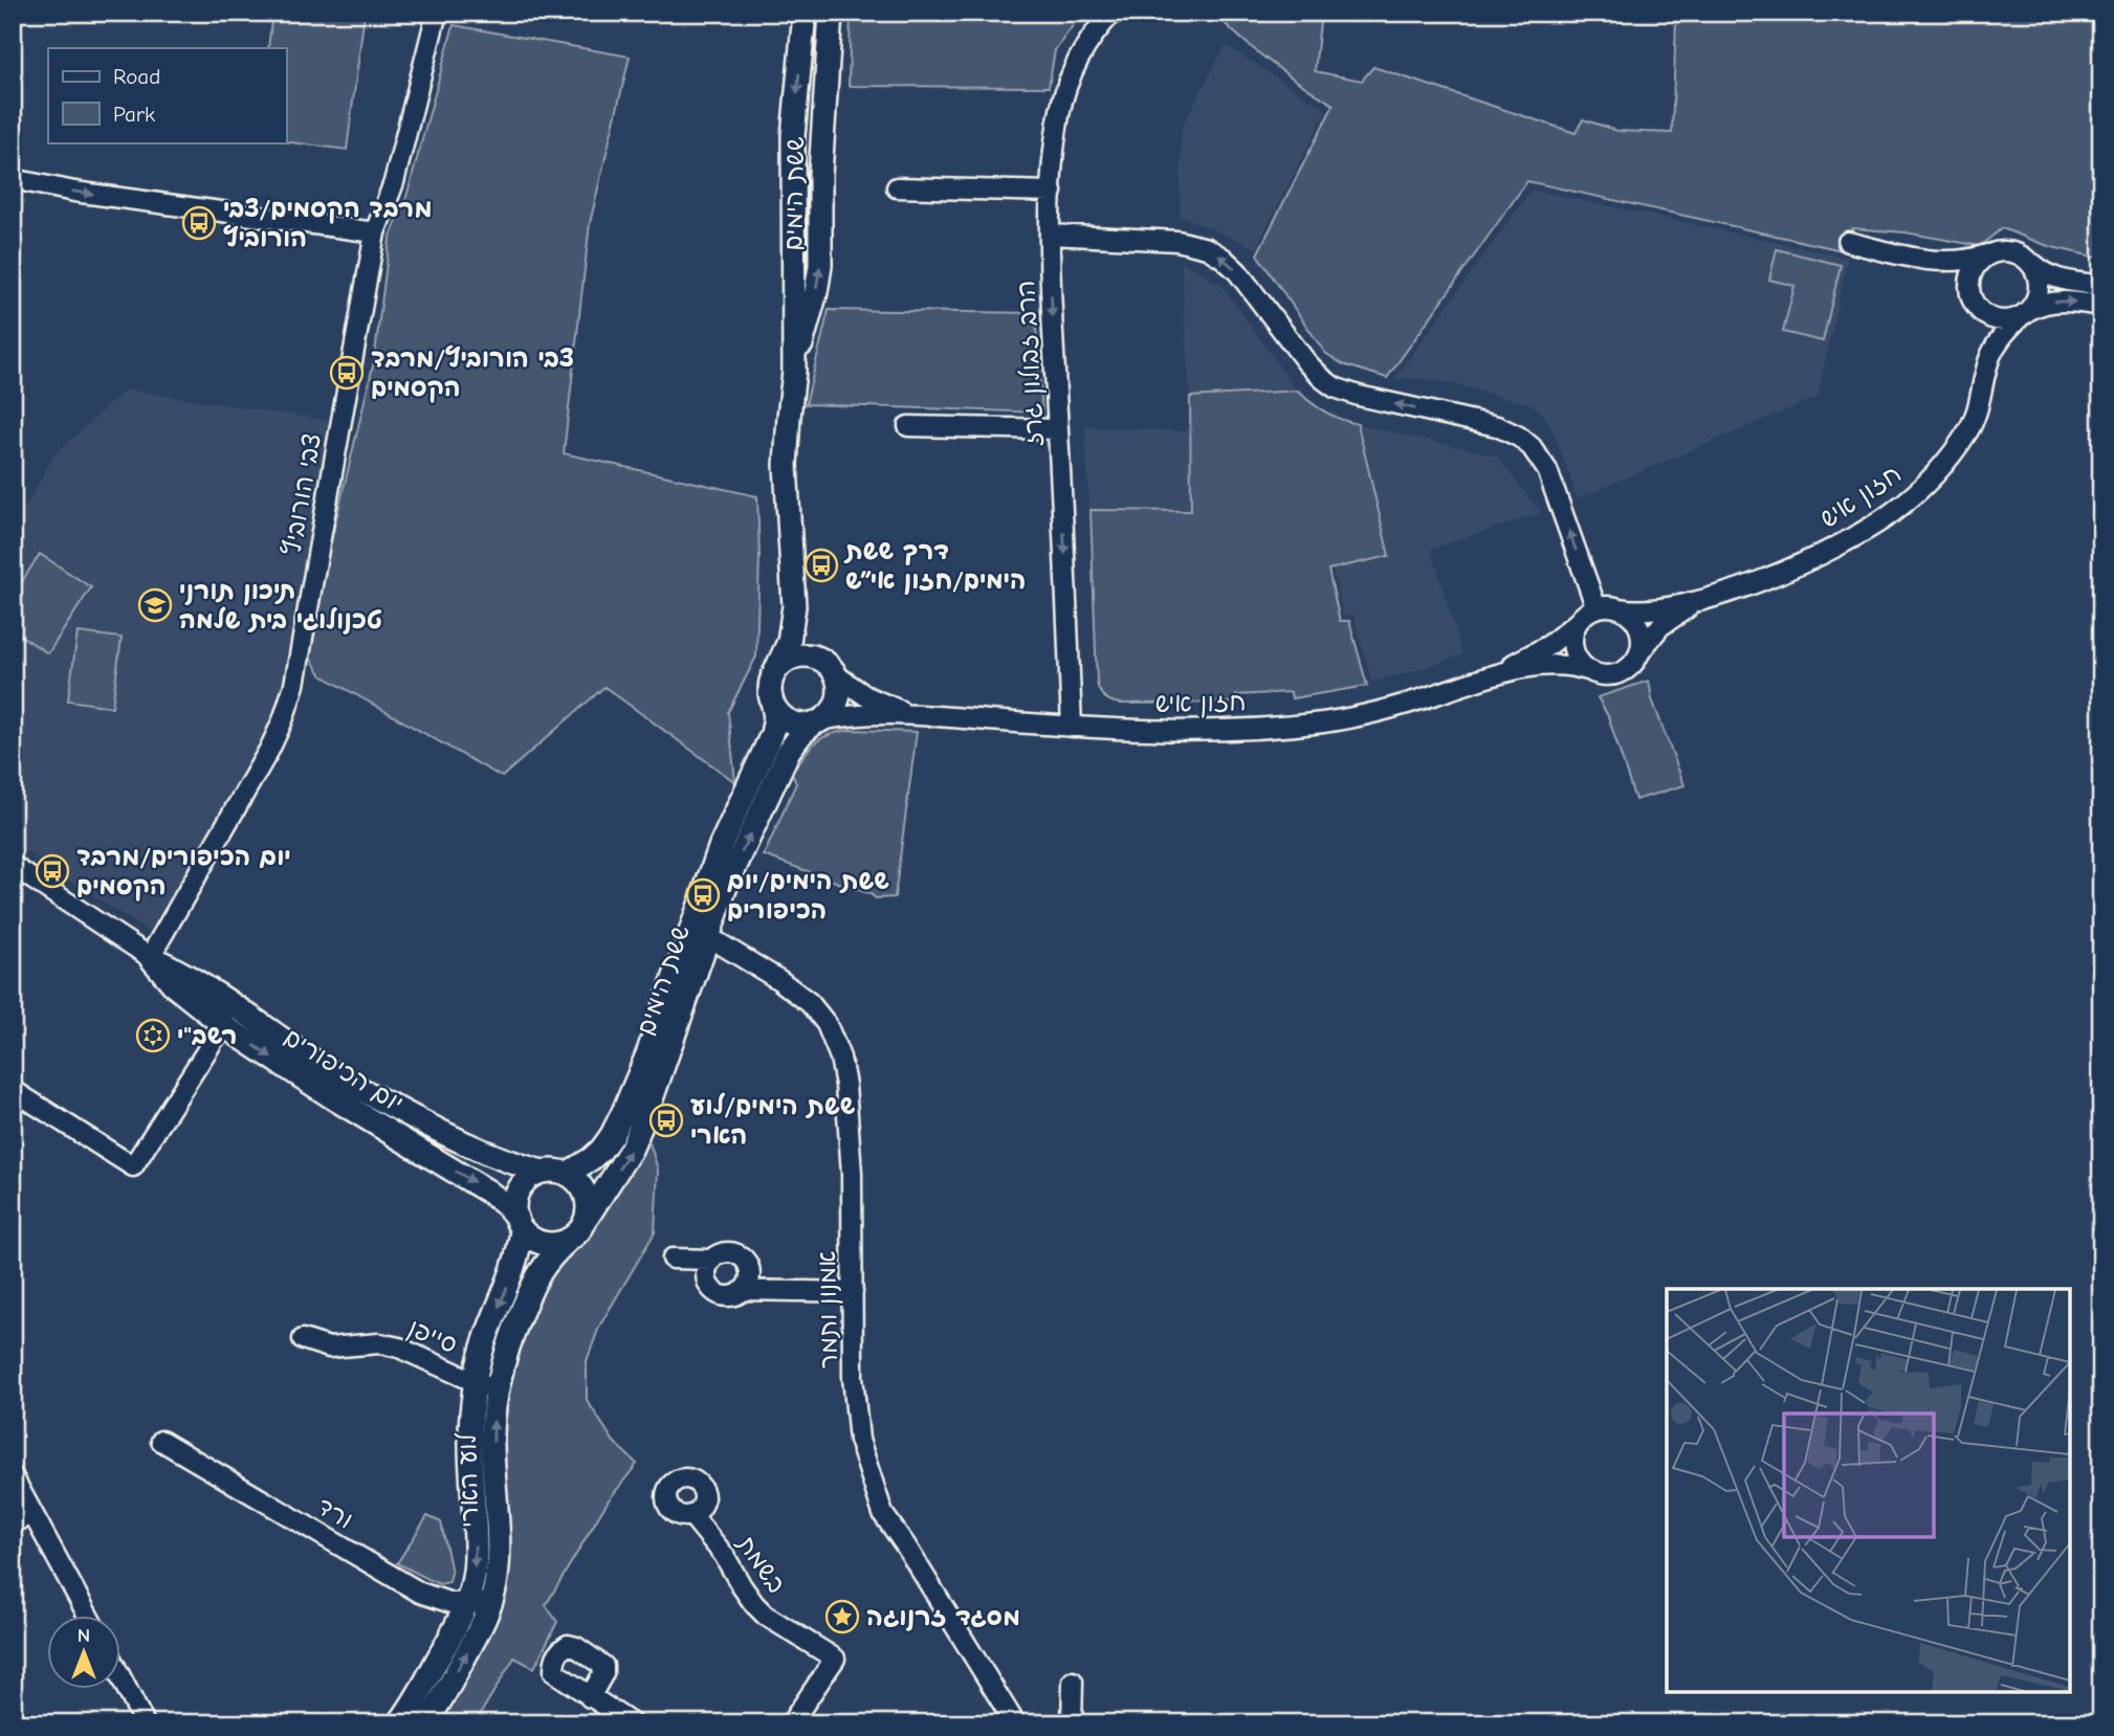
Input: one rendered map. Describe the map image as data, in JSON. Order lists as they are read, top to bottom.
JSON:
{
  "streets": {
    "street": [
      "ששת הימים",
      "הרב זבולון גרז",
      "צבי הורוביץ",
      "חזון איש",
      "יום הכיפורים",
      "אמנון ותמר",
      "סייפן",
      "לוע הארי",
      "ורד",
      "בשמת"
    ]
  },
  "crossings": [
    ["ששת הימים", "חזון איש"],
    ["ששת הימים", "יום הכיפורים"],
    ["ששת הימים", "אמנון ותמר"],
    ["ששת הימים", "לוע הארי"],
    ["הרב זבולון גרז", "חזון איש"],
    ["צבי הורוביץ", "יום הכיפורים"],
    ["יום הכיפורים", "לוע הארי"],
    ["סייפן", "לוע הארי"],
    ["לוע הארי", "ורד"]
  ],
  "one_way": ["הרב זבולון גרז"],
  "places": {
    "bus stop": [
      "מרבד הקסמים/צבי הורוביץ",
      "צבי הורוביץ/מרבד הקסמים",
      "דרך ששת הימים/חזון אי״ש",
      "יום הכיפורים/מרבד הקסמים",
      "ששת הימים/יום הכיפורים",
      "ששת הימים/לוע הארי"
    ],
    "school or university": ["תיכון תורני טכנולוגי בית שלמה"],
    "synagogue": ["רשב\"י"],
    "place": ["מסגד זרנוגה"]
  },
  "legend": ["Road", "Park"],
  "north": "top"
}
